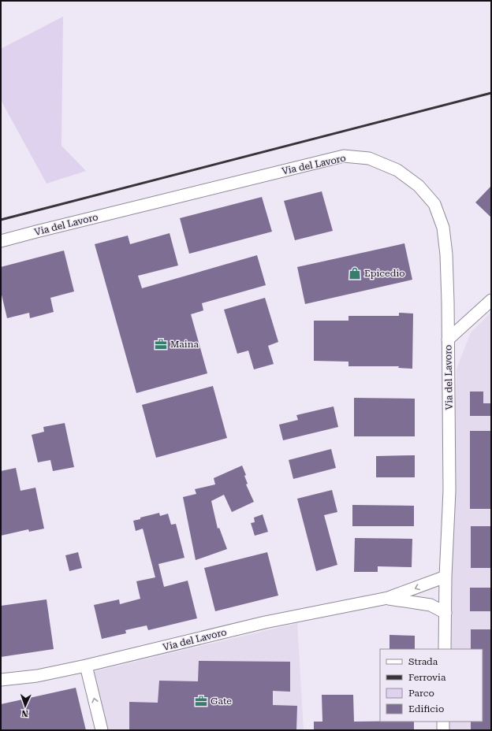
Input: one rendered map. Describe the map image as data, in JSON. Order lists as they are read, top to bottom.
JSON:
{
  "streets": {
    "street": ["Via del Lavoro"]
  },
  "places": {
    "shop": ["Epicedio"],
    "office": ["Maina", "Gate"]
  },
  "legend": [
    "Strada",
    "Ferrovia",
    "Parco",
    "Edificio"
  ],
  "north": "bottom"
}
